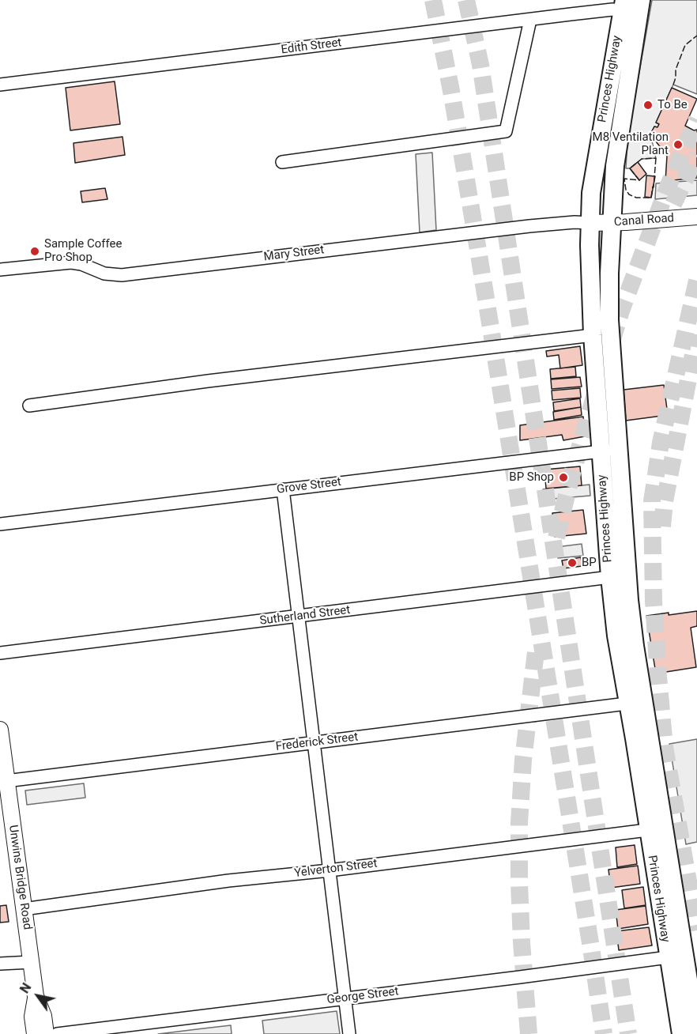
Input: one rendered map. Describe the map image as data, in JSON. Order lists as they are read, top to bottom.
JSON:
{
  "streets": {
    "highway": ["Princes Highway"],
    "main road": ["Canal Road", "Unwins Bridge Road"],
    "street": [
      "Edith Street",
      "Mary Street",
      "Grove Street",
      "Sutherland Street",
      "Frederick Street",
      "Yelverton Street",
      "George Street"
    ]
  },
  "crossings": [
    ["Edith Street", "Princes Highway"],
    ["Princes Highway", "Canal Road"],
    ["Princes Highway", "Mary Street"],
    ["Princes Highway", "Grove Street"],
    ["Princes Highway", "Sutherland Street"],
    ["Princes Highway", "Frederick Street"],
    ["Princes Highway", "Yelverton Street"],
    ["Princes Highway", "George Street"],
    ["Canal Road", "Mary Street"],
    ["Frederick Street", "Unwins Bridge Road"],
    ["Yelverton Street", "Unwins Bridge Road"]
  ],
  "places": [
    "To Be",
    "M8 Ventilation Plant",
    "Sample Coffee Pro Shop",
    "BP Shop",
    "BP"
  ],
  "north": "top left"
}
